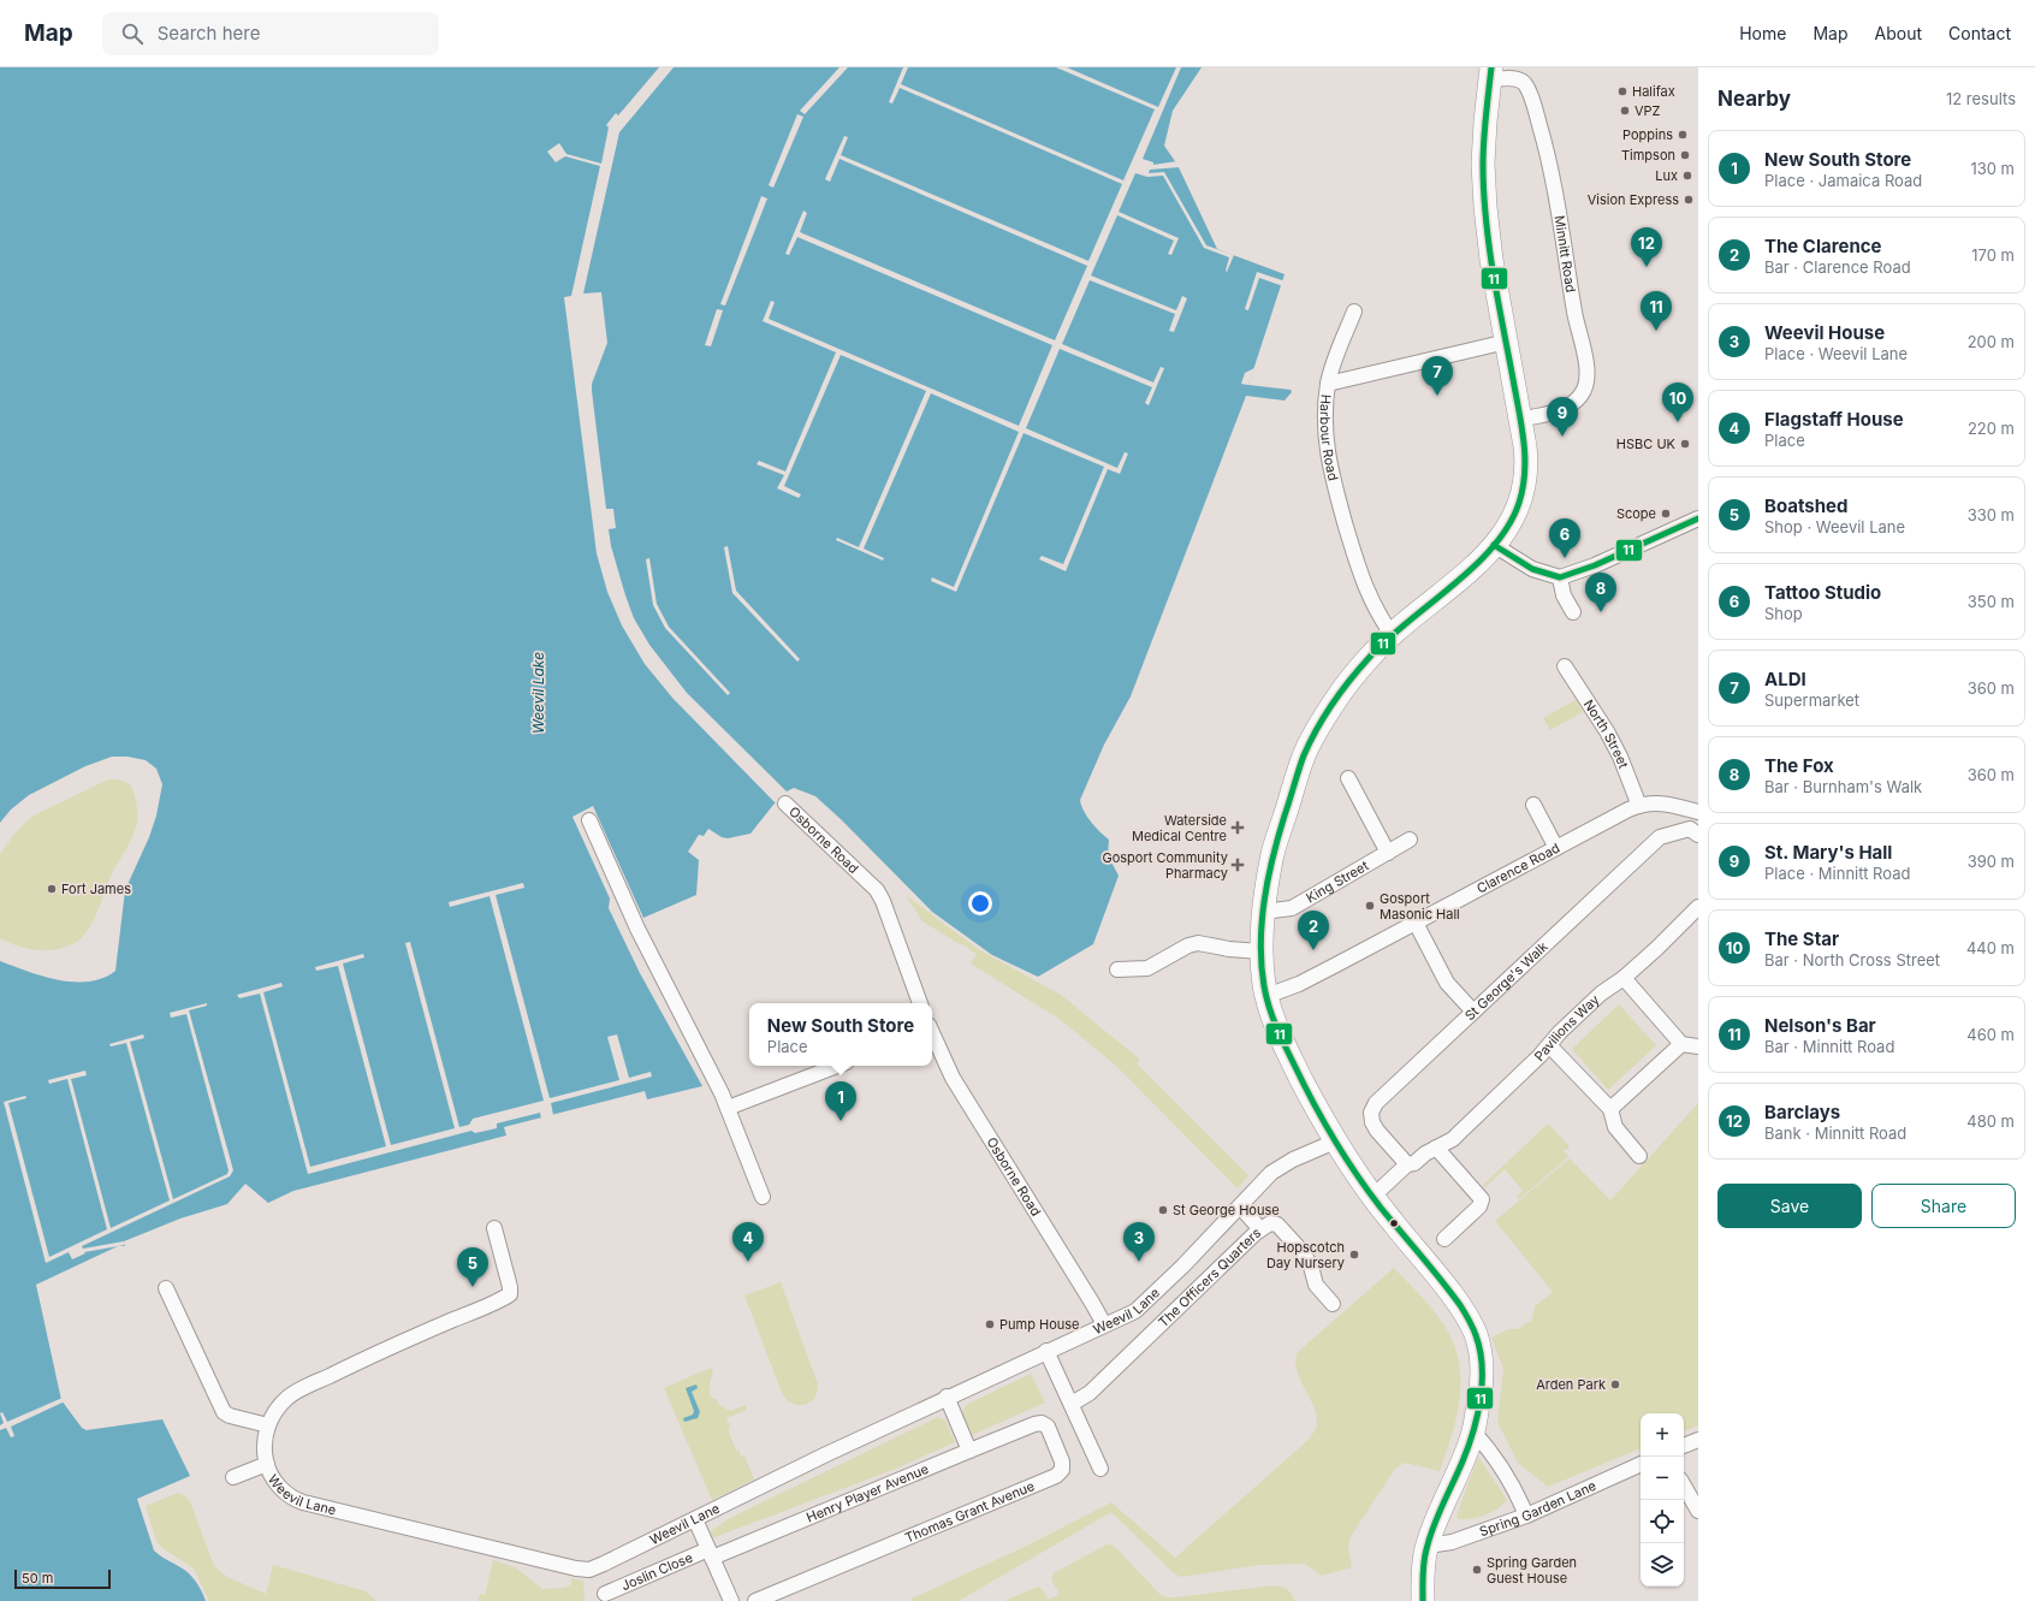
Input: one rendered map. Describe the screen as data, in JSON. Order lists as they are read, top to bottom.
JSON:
{
  "streets": {
    "street": [
      "Minnitt Road",
      "Harbour Road",
      "North Street",
      "Osborne Road",
      "Clarence Road",
      "King Street",
      "St George's Walk",
      "Pavilions Way",
      "The Officers Quarters",
      "Weevil Lane",
      "Henry Player Avenue",
      "Spring Garden Lane",
      "Thomas Grant Avenue",
      "Joslin Close"
    ]
  },
  "crossings": [
    ["North Street", "Clarence Road"],
    ["Osborne Road", "Weevil Lane"],
    ["St George's Walk", "Pavilions Way"],
    ["Henry Player Avenue", "Thomas Grant Avenue"],
    ["Henry Player Avenue", "Joslin Close"]
  ],
  "water": ["Weevil Lake"],
  "places": {
    "other": [
      "Halifax",
      "VPZ",
      "Poppins",
      "Timpson",
      "Lux",
      "Vision Express",
      "HSBC UK",
      "Scope",
      "Fort James",
      "Gosport Masonic Hall",
      "St George House",
      "Hopscotch Day Nursery",
      "Pump House",
      "Arden Park",
      "Spring Garden Guest House"
    ],
    "health": ["Waterside Medical Centre", "Gosport Community Pharmacy"]
  },
  "lines": ["transit line 11"],
  "scale_bar": "50 m",
  "page": {
    "header": "Map",
    "search": "Search here",
    "nav": [
      "Home",
      "Map",
      "About",
      "Contact"
    ],
    "heading": ["Nearby", "12 results"],
    "list": [
      {
        "mark": "1",
        "name": "New South Store",
        "note": "Place · Jamaica Road",
        "value": "130 m"
      },
      {
        "mark": "2",
        "name": "The Clarence",
        "note": "Bar · Clarence Road",
        "value": "170 m"
      },
      {
        "mark": "3",
        "name": "Weevil House",
        "note": "Place · Weevil Lane",
        "value": "200 m"
      },
      {
        "mark": "4",
        "name": "Flagstaff House",
        "note": "Place",
        "value": "220 m"
      },
      {
        "mark": "5",
        "name": "Boatshed",
        "note": "Shop · Weevil Lane",
        "value": "330 m"
      },
      {
        "mark": "6",
        "name": "Tattoo Studio",
        "note": "Shop",
        "value": "350 m"
      },
      {
        "mark": "7",
        "name": "ALDI",
        "note": "Supermarket",
        "value": "360 m"
      },
      {
        "mark": "8",
        "name": "The Fox",
        "note": "Bar · Burnham's Walk",
        "value": "360 m"
      },
      {
        "mark": "9",
        "name": "St. Mary's Hall",
        "note": "Place · Minnitt Road",
        "value": "390 m"
      },
      {
        "mark": "10",
        "name": "The Star",
        "note": "Bar · North Cross Street",
        "value": "440 m"
      },
      {
        "mark": "11",
        "name": "Nelson's Bar",
        "note": "Bar · Minnitt Road",
        "value": "460 m"
      },
      {
        "mark": "12",
        "name": "Barclays",
        "note": "Bank · Minnitt Road",
        "value": "480 m"
      }
    ],
    "pins": [
      "12",
      "11",
      "7",
      "10",
      "9",
      "6",
      "8",
      "2",
      "1",
      "3",
      "4",
      "5"
    ],
    "popup": ["New South Store", "Place"],
    "buttons": ["Save", "Share"],
    "map_buttons": ["+", "−"],
    "scale": "50 m"
  }
}
